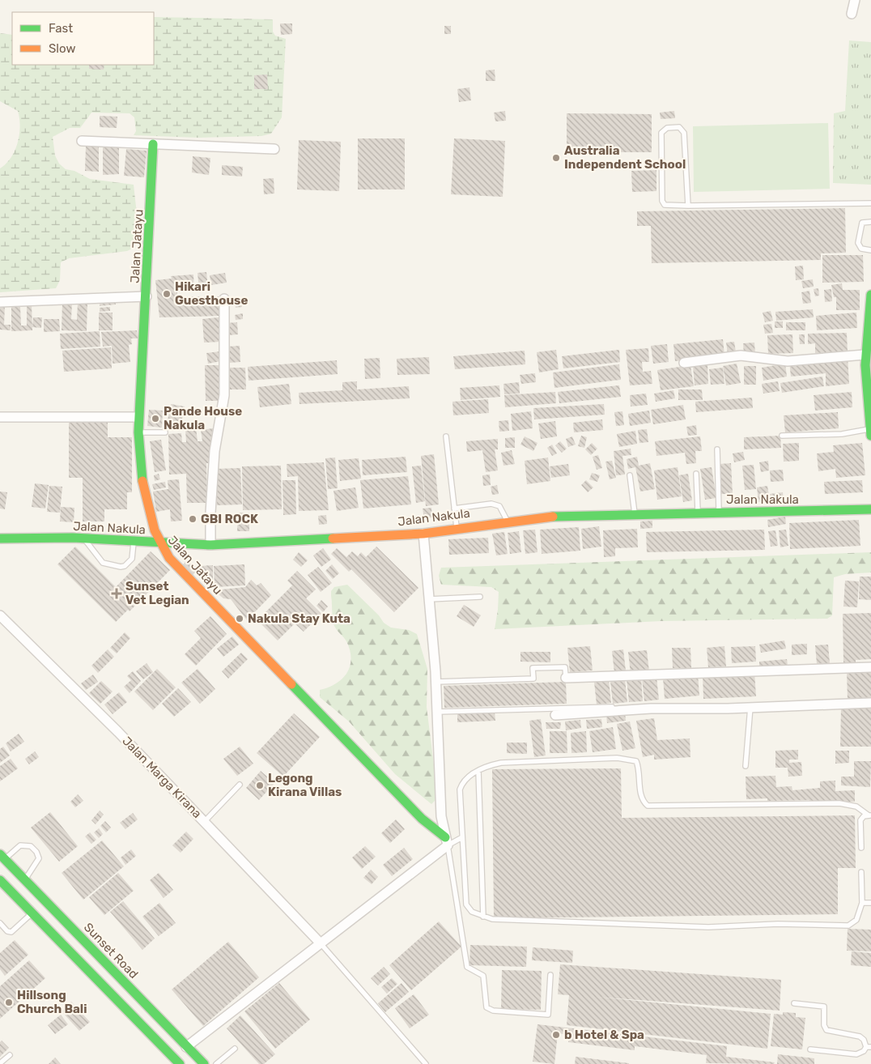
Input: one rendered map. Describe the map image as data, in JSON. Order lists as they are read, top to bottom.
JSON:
{
  "streets": {
    "main road": ["Jalan Jatayu", "Jalan Nakula", "Sunset Road"],
    "street": ["Jalan Marga Kirana"]
  },
  "crossings": [
    ["Jalan Jatayu", "Jalan Nakula"]
  ],
  "places": {
    "other": [
      "Australia Independent School",
      "Hikari Guesthouse",
      "Pande House Nakula",
      "GBI ROCK",
      "Nakula Stay Kuta",
      "Legong Kirana Villas",
      "Hillsong Church Bali",
      "b Hotel & Spa"
    ],
    "health": ["Sunset Vet Legian"]
  },
  "legend": ["Fast", "Slow"]
}
